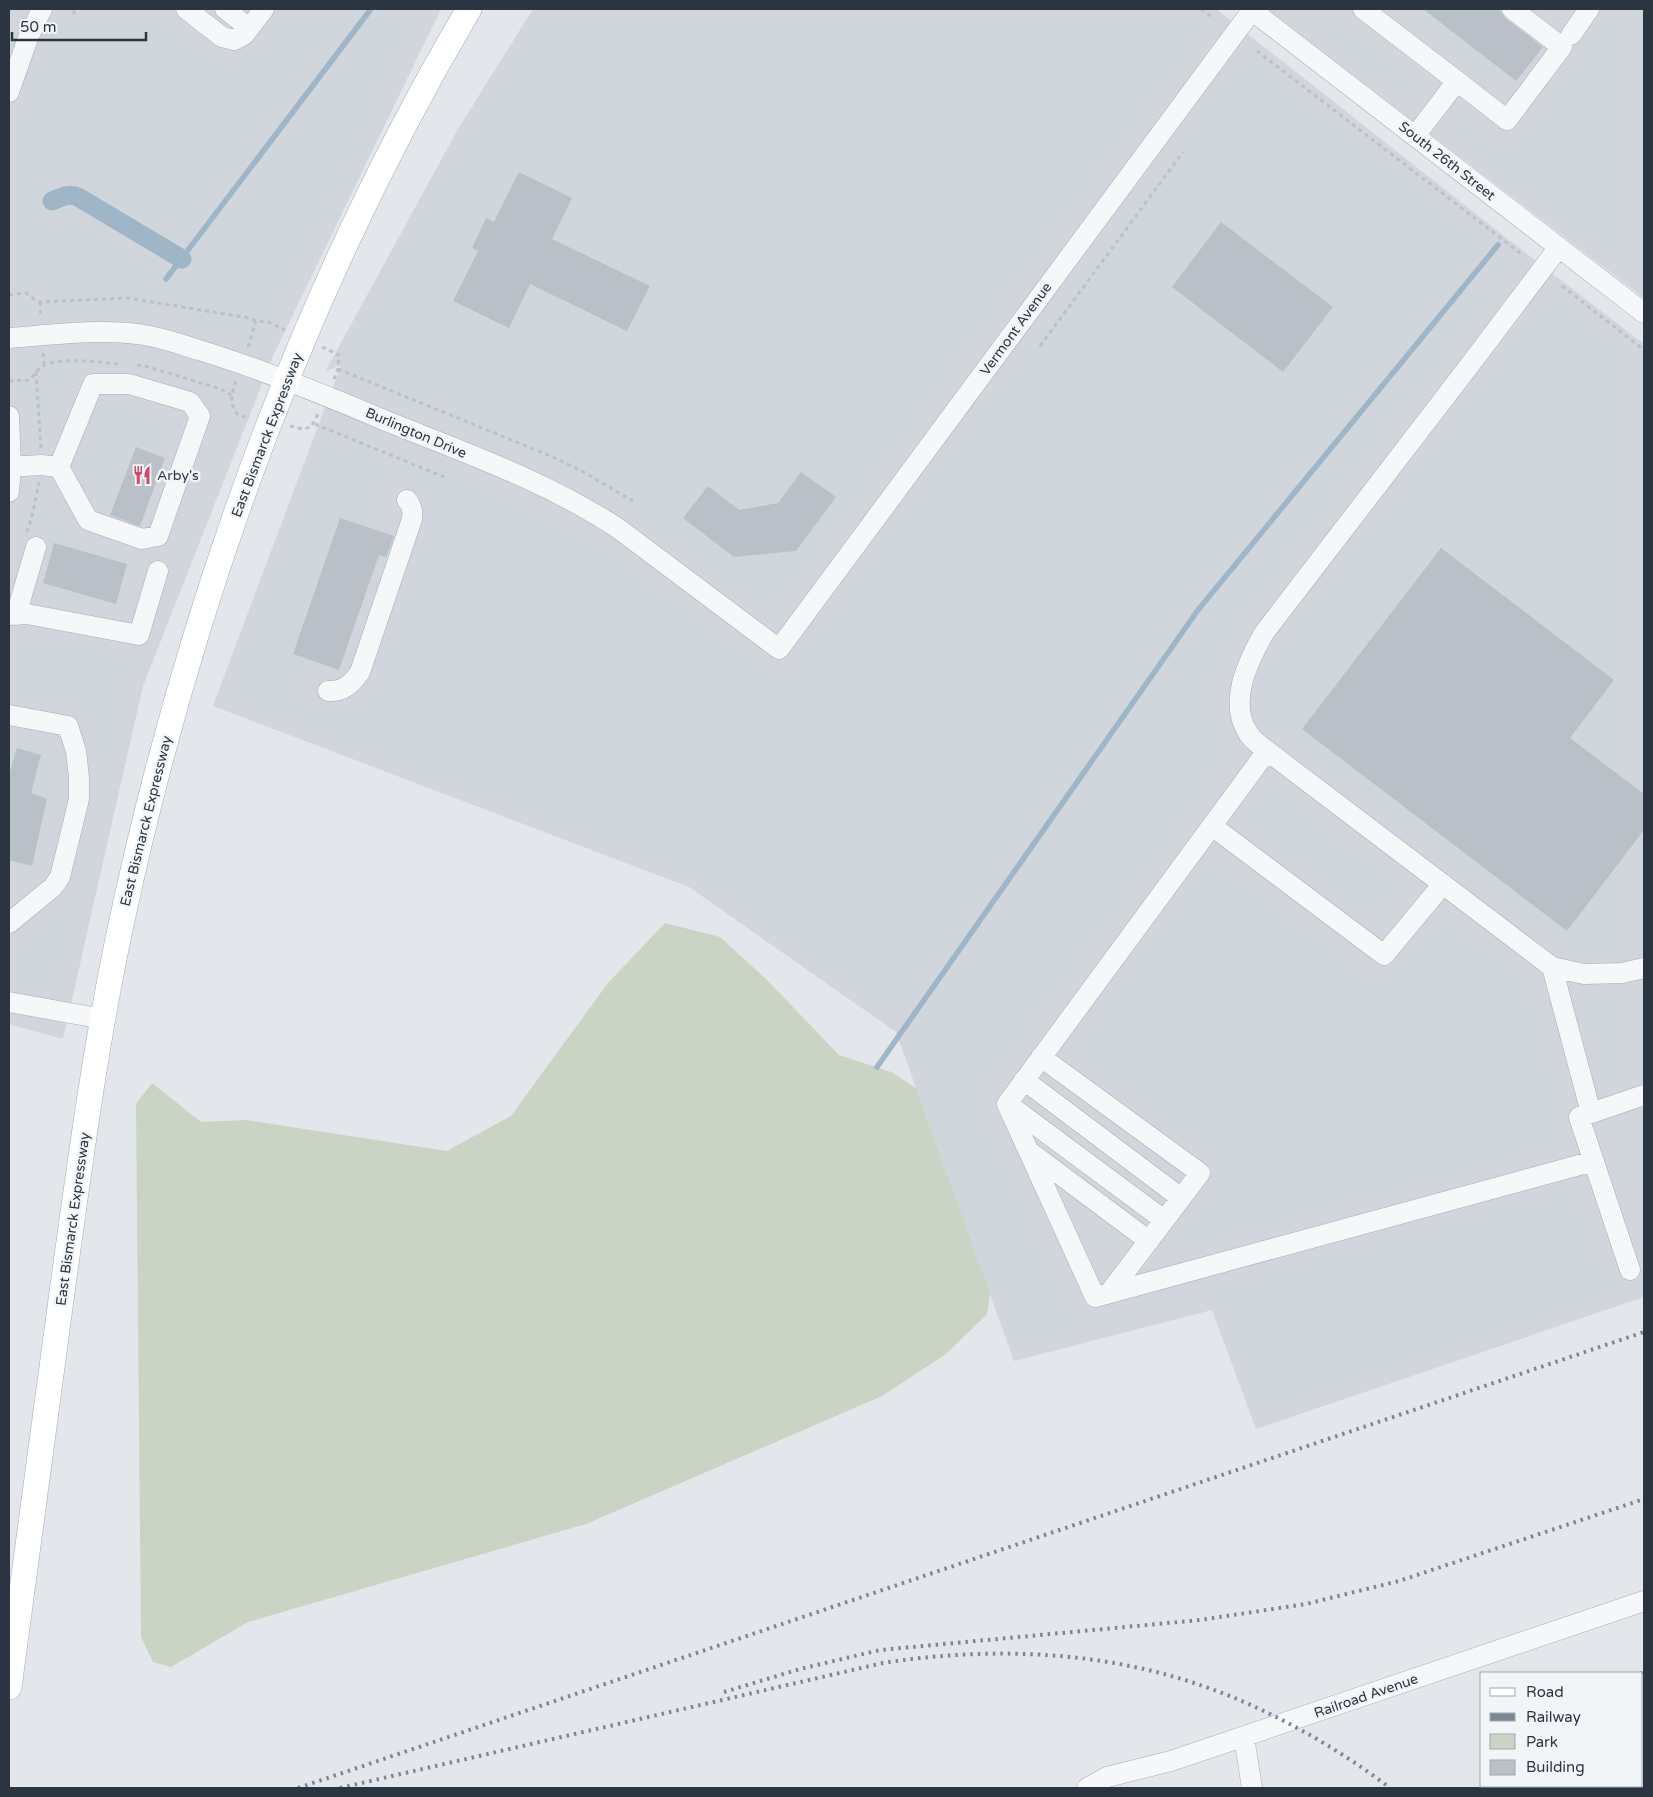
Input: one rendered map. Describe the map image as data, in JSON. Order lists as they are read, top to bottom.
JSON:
{
  "streets": {
    "main road": ["East Bismarck Expressway"],
    "street": [
      "South 26th Street",
      "Vermont Avenue",
      "Burlington Drive",
      "Railroad Avenue"
    ]
  },
  "crossings": [
    ["South 26th Street", "Vermont Avenue"],
    ["Vermont Avenue", "Burlington Drive"],
    ["Burlington Drive", "East Bismarck Expressway"]
  ],
  "places": {
    "restaurant": ["Arby's"]
  },
  "legend": [
    "Road",
    "Railway",
    "Park",
    "Building"
  ],
  "scale_bar": "50 m"
}
